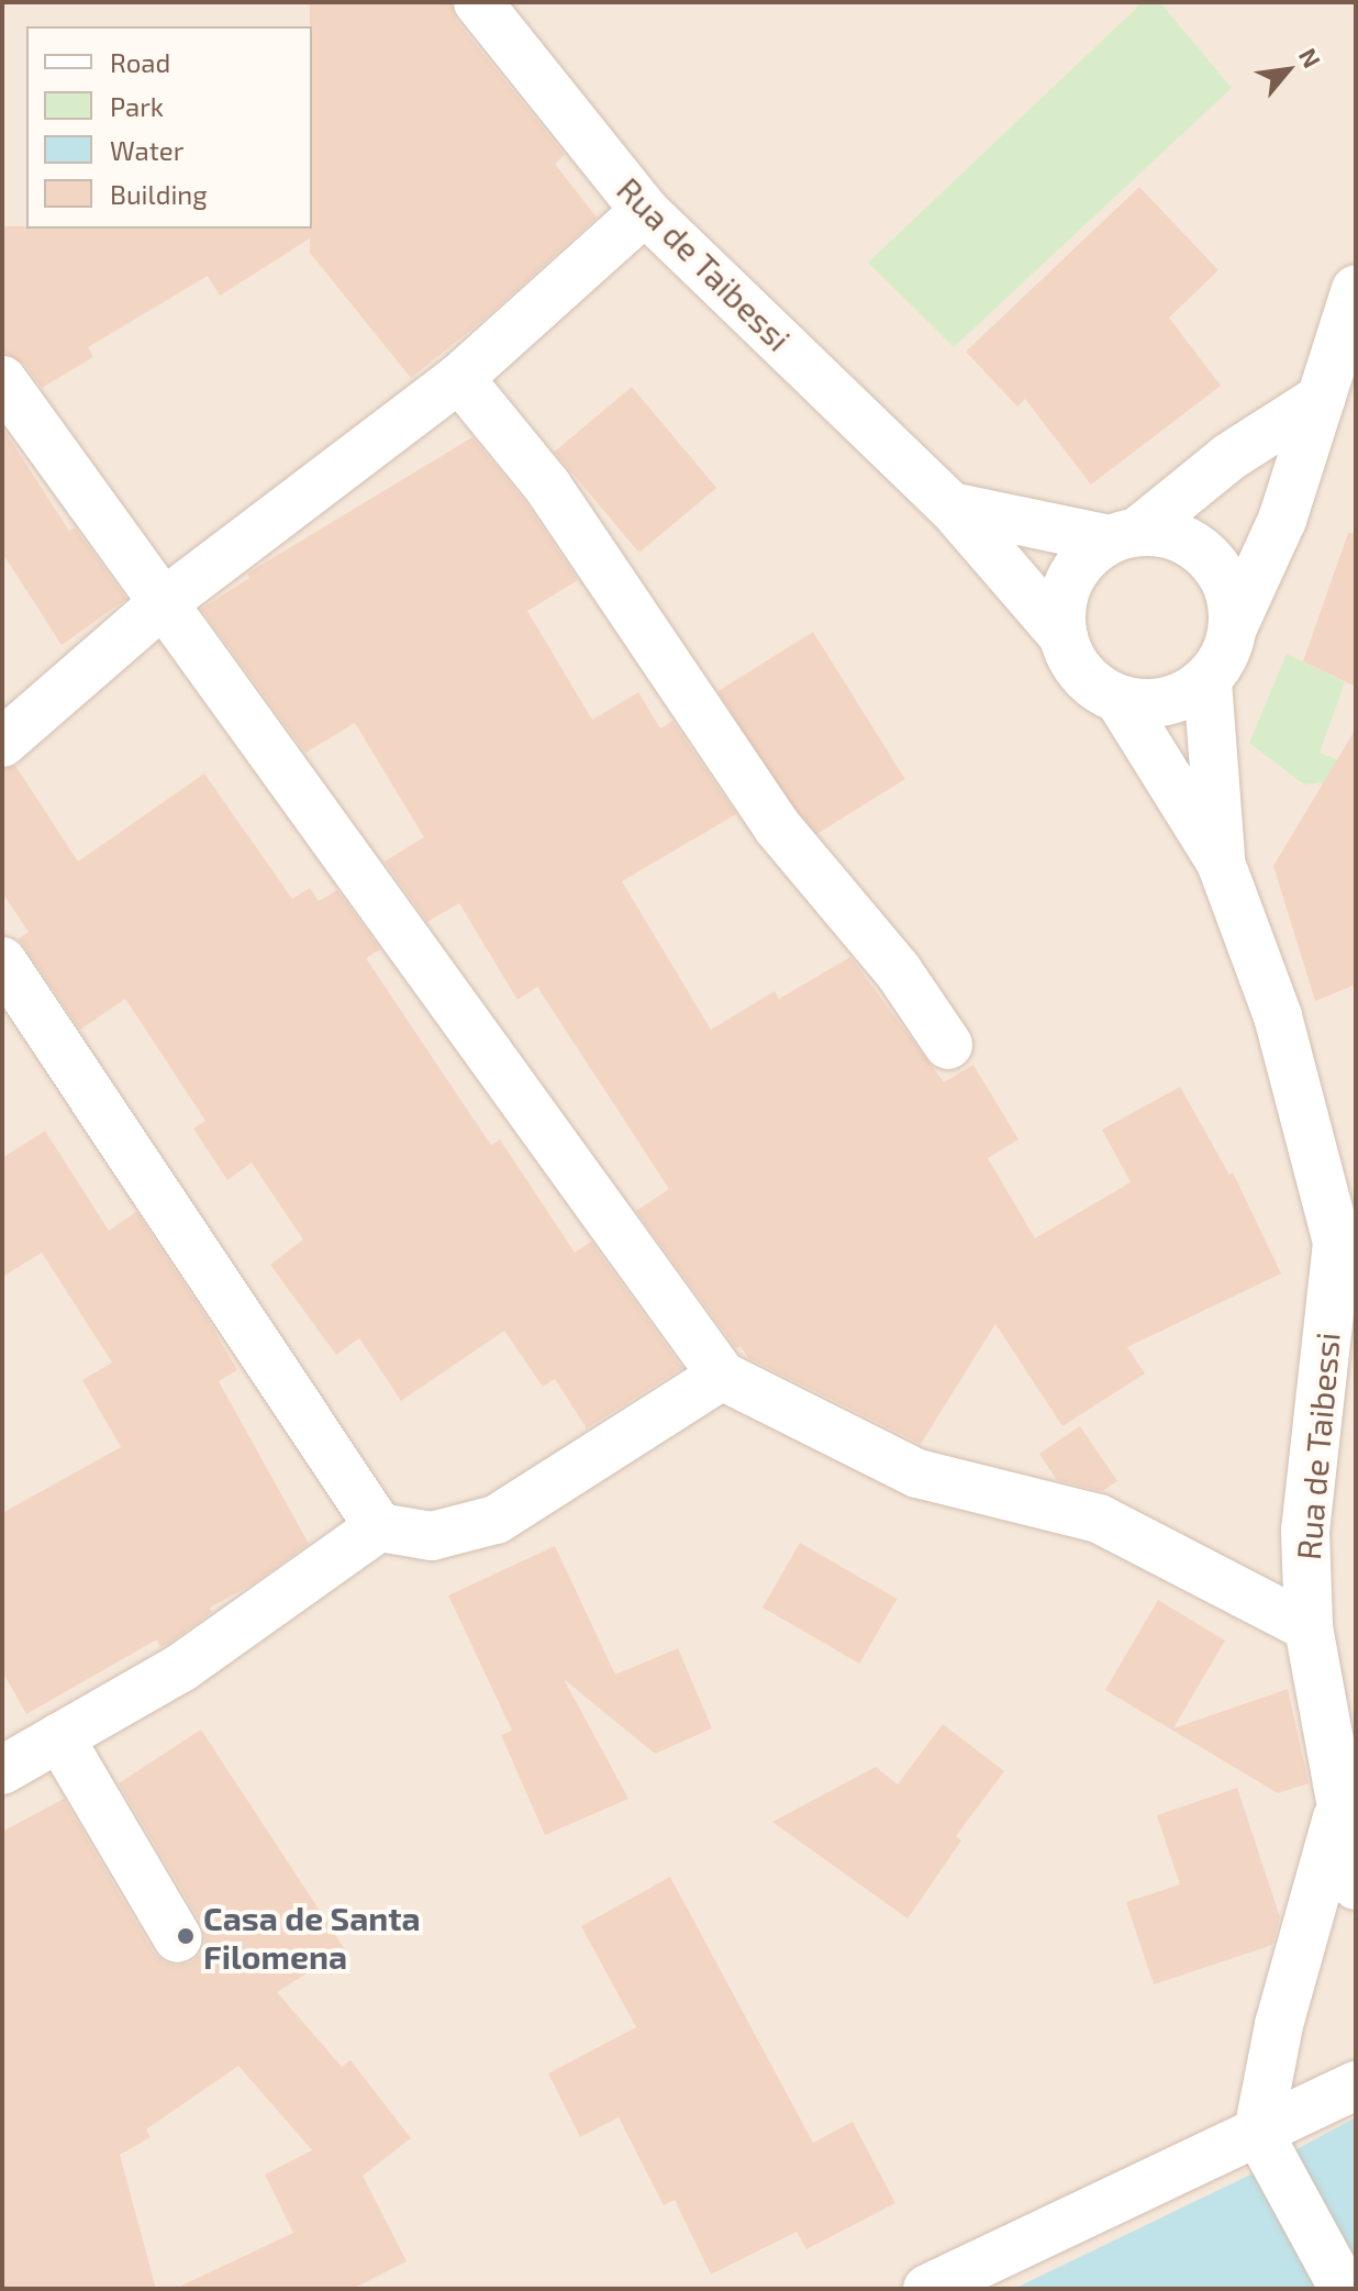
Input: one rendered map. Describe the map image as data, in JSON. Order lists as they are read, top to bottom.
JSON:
{
  "streets": {
    "street": ["Rua de Taibessi"]
  },
  "places": ["Casa de Santa Filomena"],
  "legend": [
    "Road",
    "Park",
    "Water",
    "Building"
  ],
  "north": "top right"
}
